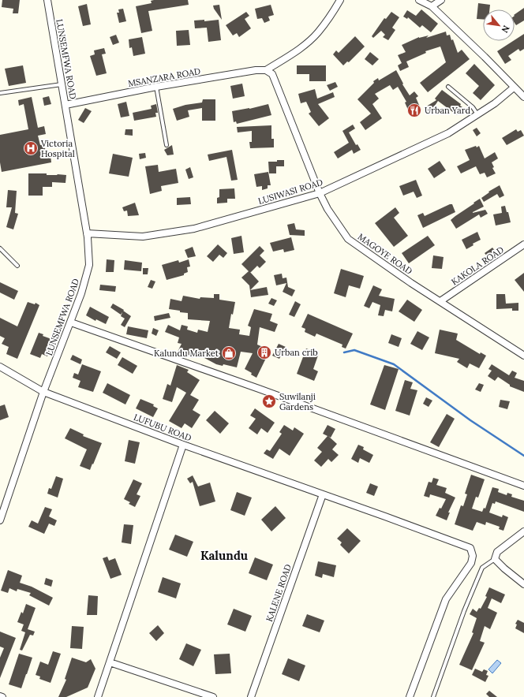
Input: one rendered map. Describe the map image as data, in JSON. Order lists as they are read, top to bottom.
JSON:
{
  "streets": {
    "street": [
      "LUNSEMFWA ROAD",
      "MSANZARA ROAD",
      "LUSIWASI ROAD",
      "MAGOYE ROAD",
      "KAKOLA ROAD",
      "LUFUBU ROAD",
      "KALENE ROAD"
    ]
  },
  "crossings": [
    ["LUNSEMFWA ROAD", "MSANZARA ROAD"],
    ["LUNSEMFWA ROAD", "LUSIWASI ROAD"],
    ["LUNSEMFWA ROAD", "LUFUBU ROAD"],
    ["MSANZARA ROAD", "MAGOYE ROAD"],
    ["LUSIWASI ROAD", "MAGOYE ROAD"],
    ["MAGOYE ROAD", "KAKOLA ROAD"],
    ["LUFUBU ROAD", "KALENE ROAD"]
  ],
  "districts": ["Kalundu"],
  "places": {
    "restaurant": ["Urban Yard"],
    "hospital": ["Victoria Hospital"],
    "building": ["Urban crib"],
    "shop": ["Kalundu Market"],
    "place": ["Suwilanji Gardens"]
  },
  "north": "bottom right"
}
